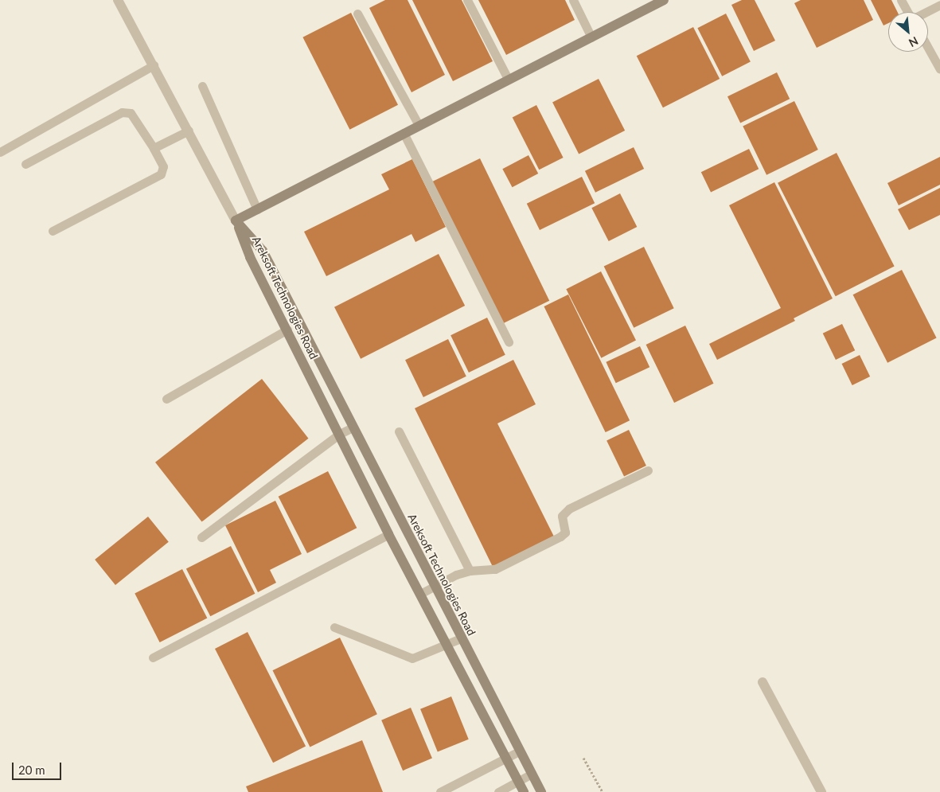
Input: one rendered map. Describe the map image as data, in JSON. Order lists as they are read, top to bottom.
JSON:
{
  "streets": {
    "street": ["Areksoft Technologies Road"]
  },
  "scale_bar": "20 m",
  "north": "bottom right"
}
